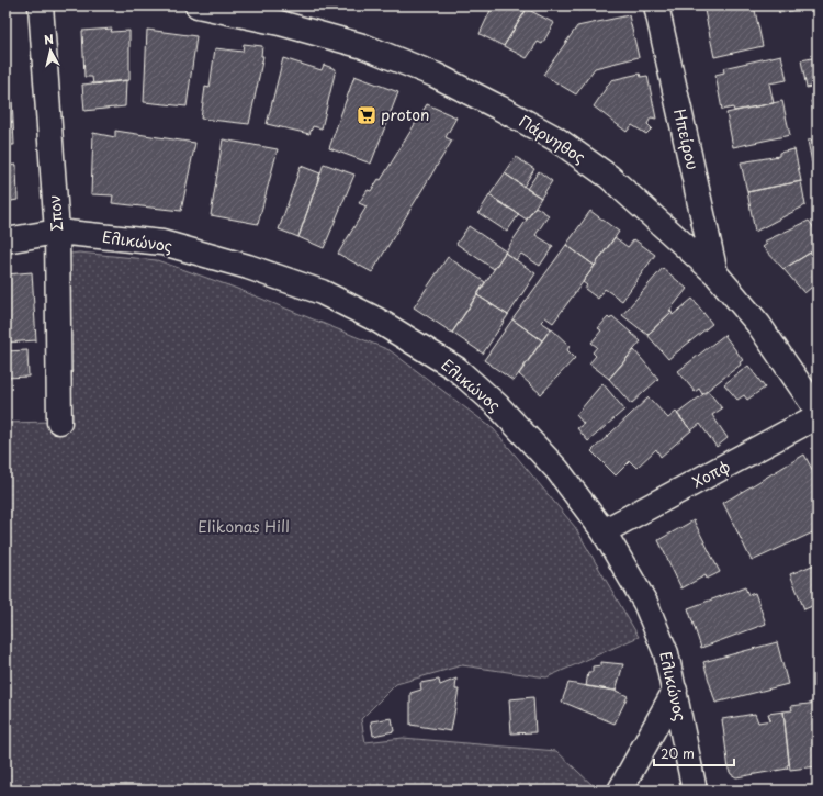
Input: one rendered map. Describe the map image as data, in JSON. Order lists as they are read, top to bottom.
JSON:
{
  "streets": {
    "street": [
      "Πάρνηθος",
      "Ηπείρου",
      "Σπον",
      "Ελικώνος",
      "Χοπφ"
    ]
  },
  "crossings": [
    ["Πάρνηθος", "Ηπείρου"],
    ["Σπον", "Ελικώνος"],
    ["Ελικώνος", "Χοπφ"]
  ],
  "parks": ["Elikonas Hill"],
  "places": {
    "supermarket": ["proton"]
  },
  "scale_bar": "20 m",
  "north": "top"
}
